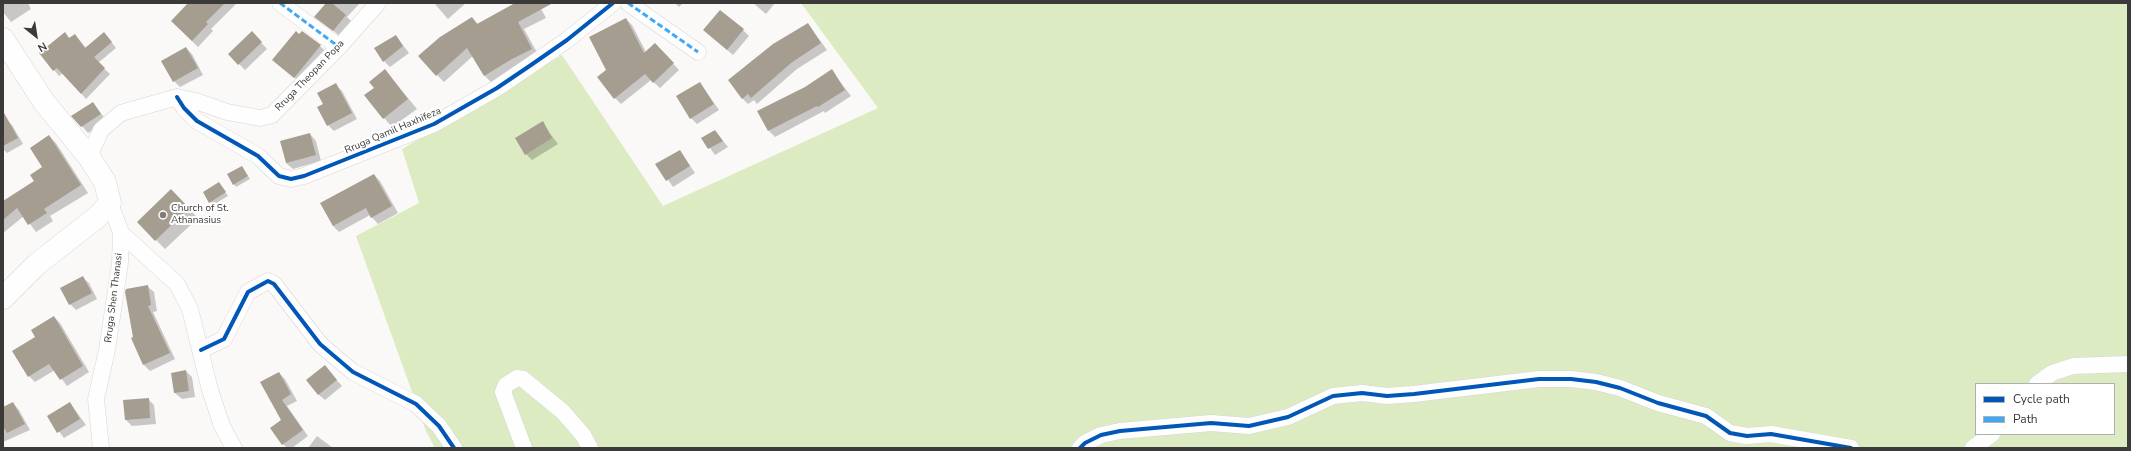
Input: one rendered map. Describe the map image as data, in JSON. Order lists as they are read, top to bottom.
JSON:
{
  "streets": {
    "main road": ["Rruga Shen Thanasi"],
    "street": ["Rruga Theopan Popa", "Rruga Qamil Haxhifeza"]
  },
  "crossings": [
    ["Rruga Theopan Popa", "Rruga Qamil Haxhifeza"],
    ["Rruga Theopan Popa", "Rruga Shen Thanasi"]
  ],
  "places": ["Church of St. Athanasius"],
  "legend": ["Cycle path", "Path"],
  "north": "bottom right"
}
